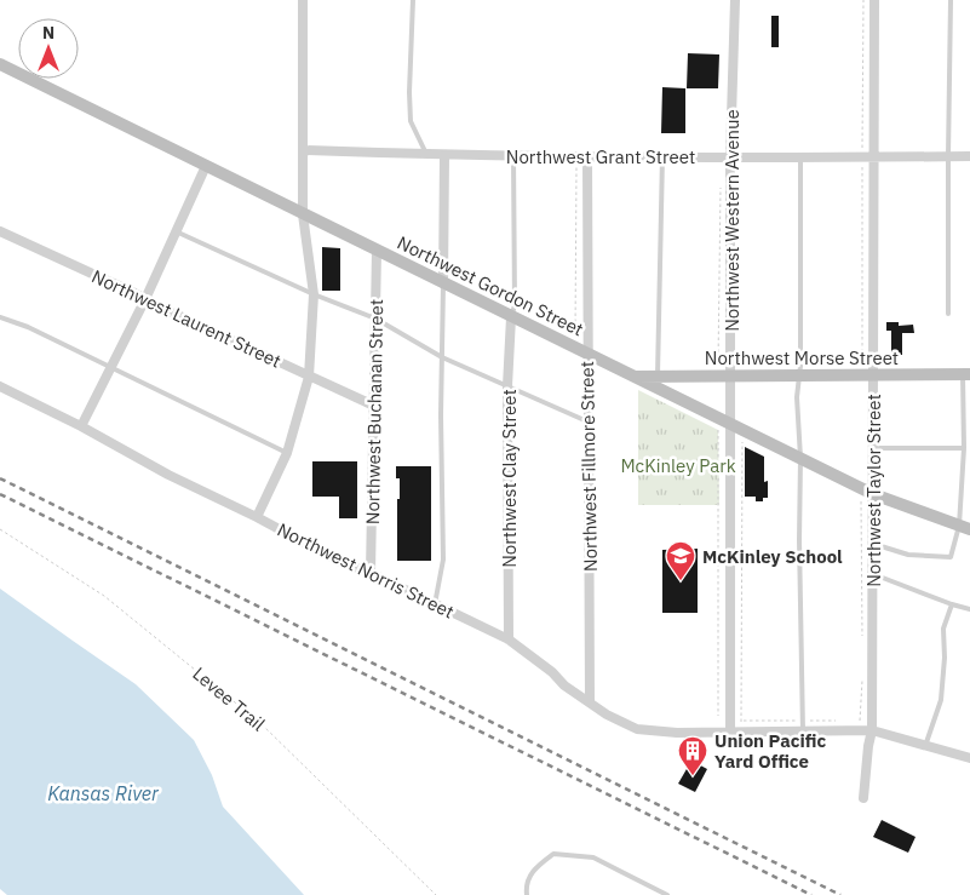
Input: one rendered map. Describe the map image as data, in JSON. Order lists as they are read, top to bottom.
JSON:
{
  "streets": {
    "main road": ["Northwest Gordon Street", "Northwest Morse Street"],
    "street": [
      "Northwest Grant Street",
      "Northwest Western Avenue",
      "Northwest Laurent Street",
      "Northwest Buchanan Street",
      "Northwest Fillmore Street",
      "Northwest Clay Street",
      "Northwest Taylor Street",
      "Northwest Norris Street"
    ],
    "path": ["Levee Trail"]
  },
  "crossings": [
    ["Northwest Grant Street", "Northwest Western Avenue"],
    ["Northwest Grant Street", "Northwest Fillmore Street"],
    ["Northwest Grant Street", "Northwest Taylor Street"],
    ["Northwest Western Avenue", "Northwest Gordon Street"],
    ["Northwest Western Avenue", "Northwest Morse Street"],
    ["Northwest Western Avenue", "Northwest Norris Street"],
    ["Northwest Gordon Street", "Northwest Morse Street"],
    ["Northwest Gordon Street", "Northwest Buchanan Street"],
    ["Northwest Gordon Street", "Northwest Fillmore Street"],
    ["Northwest Gordon Street", "Northwest Clay Street"],
    ["Northwest Gordon Street", "Northwest Taylor Street"],
    ["Northwest Laurent Street", "Northwest Buchanan Street"],
    ["Northwest Morse Street", "Northwest Taylor Street"],
    ["Northwest Buchanan Street", "Northwest Norris Street"],
    ["Northwest Fillmore Street", "Northwest Norris Street"],
    ["Northwest Clay Street", "Northwest Norris Street"]
  ],
  "water": ["Kansas River"],
  "parks": ["McKinley Park"],
  "places": {
    "school or university": ["McKinley School"],
    "building": ["Union Pacific Yard Office"]
  },
  "north": "top"
}
